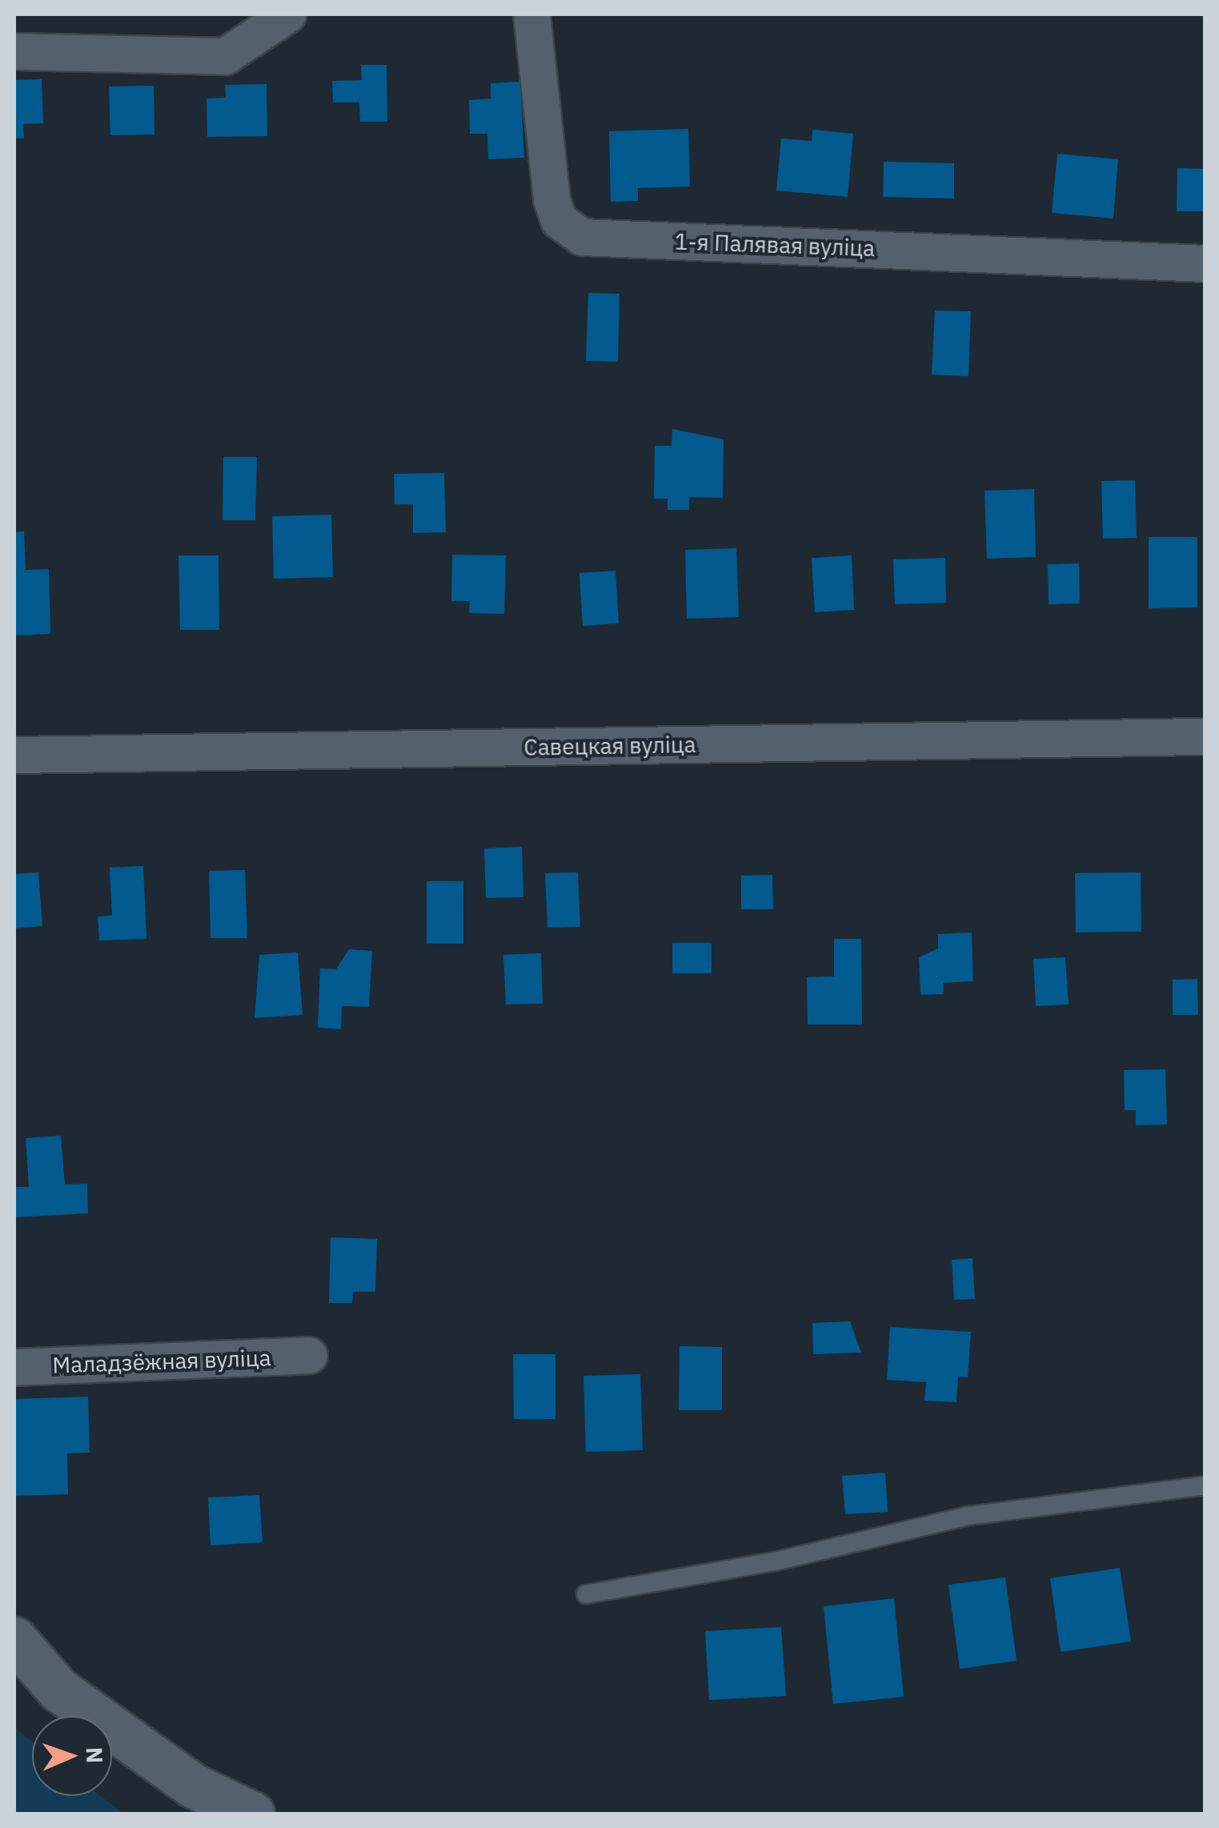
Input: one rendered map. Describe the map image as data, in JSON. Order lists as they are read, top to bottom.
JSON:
{
  "streets": {
    "street": ["1-я Палявая вуліца", "Савецкая вуліца", "Маладзёжная вуліца"]
  },
  "north": "right"
}
